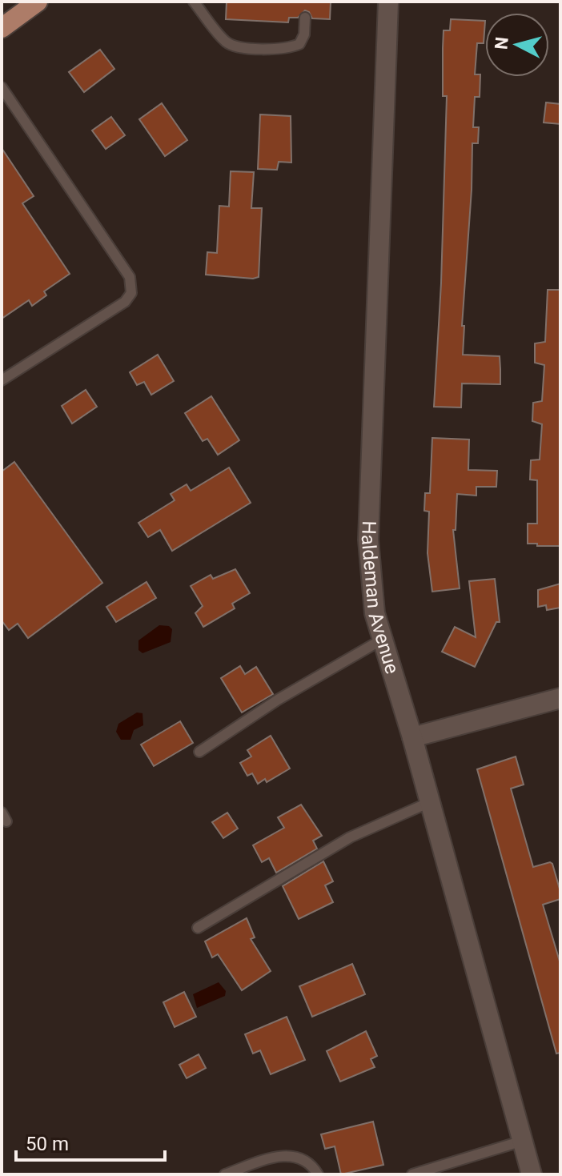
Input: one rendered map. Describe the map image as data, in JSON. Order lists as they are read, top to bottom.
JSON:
{
  "streets": {
    "main road": ["Haldeman Avenue"]
  },
  "scale_bar": "50 m",
  "north": "left"
}
